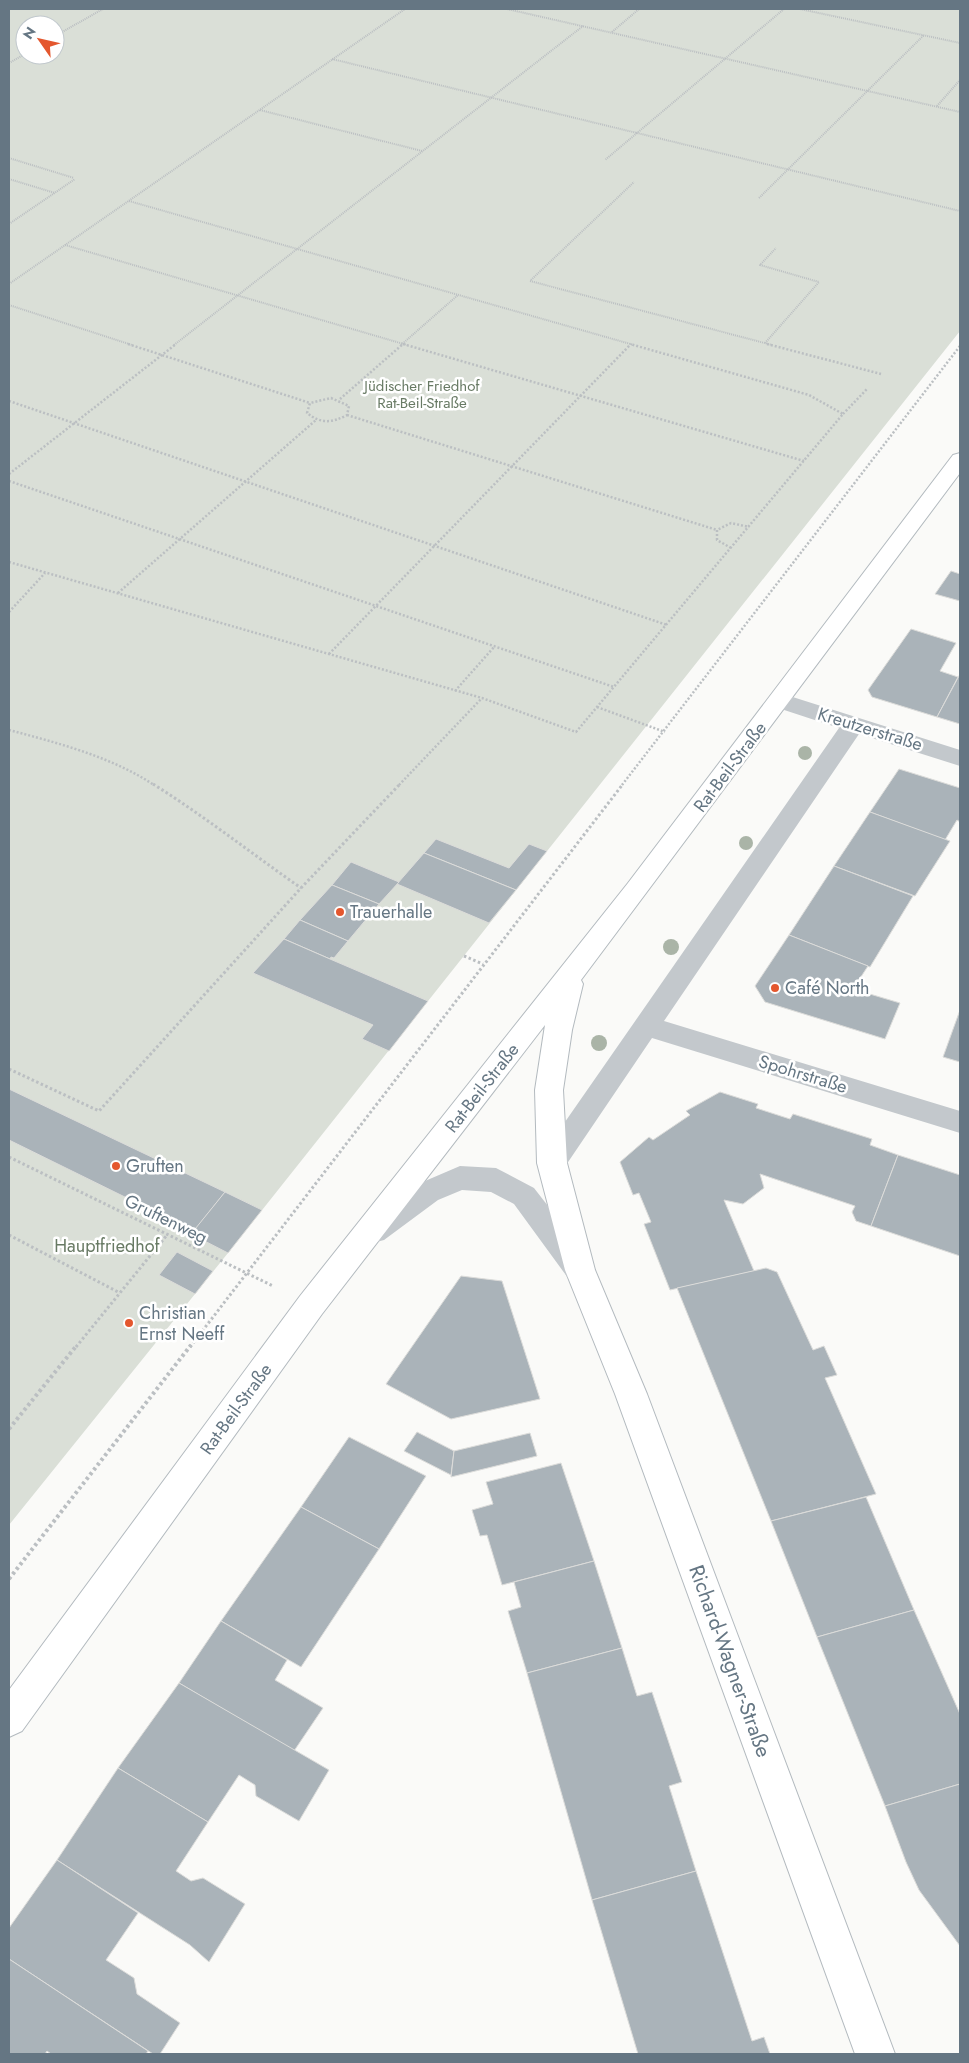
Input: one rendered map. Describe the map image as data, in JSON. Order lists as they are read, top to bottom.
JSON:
{
  "streets": {
    "main road": ["Rat-Beil-Straße", "Richard-Wagner-Straße"],
    "street": ["Kreutzerstraße", "Spohrstraße"],
    "path": ["Gruftenweg"]
  },
  "crossings": [
    ["Kreutzerstraße", "Rat-Beil-Straße"],
    ["Rat-Beil-Straße", "Gruftenweg"],
    ["Rat-Beil-Straße", "Richard-Wagner-Straße"]
  ],
  "parks": ["Jüdischer Friedhof Rat-Beil-Straße", "Hauptfriedhof"],
  "places": [
    "Trauerhalle",
    "Café North",
    "Gruften",
    "Christian Ernst Neeff"
  ],
  "north": "top left"
}
